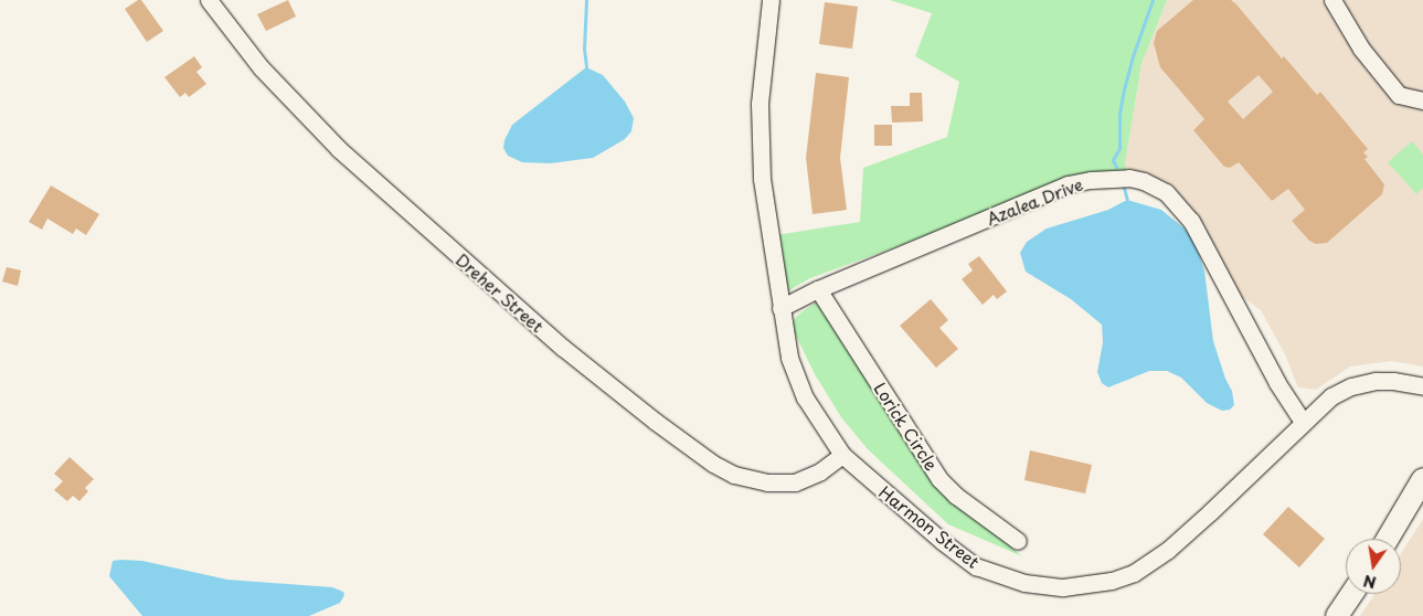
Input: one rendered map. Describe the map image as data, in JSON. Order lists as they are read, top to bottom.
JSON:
{
  "streets": {
    "street": [
      "Azalea Drive",
      "Dreher Street",
      "Lorick Circle",
      "Harmon Street"
    ]
  },
  "crossings": [
    ["Azalea Drive", "Lorick Circle"],
    ["Azalea Drive", "Harmon Street"],
    ["Dreher Street", "Harmon Street"]
  ],
  "north": "bottom"
}
